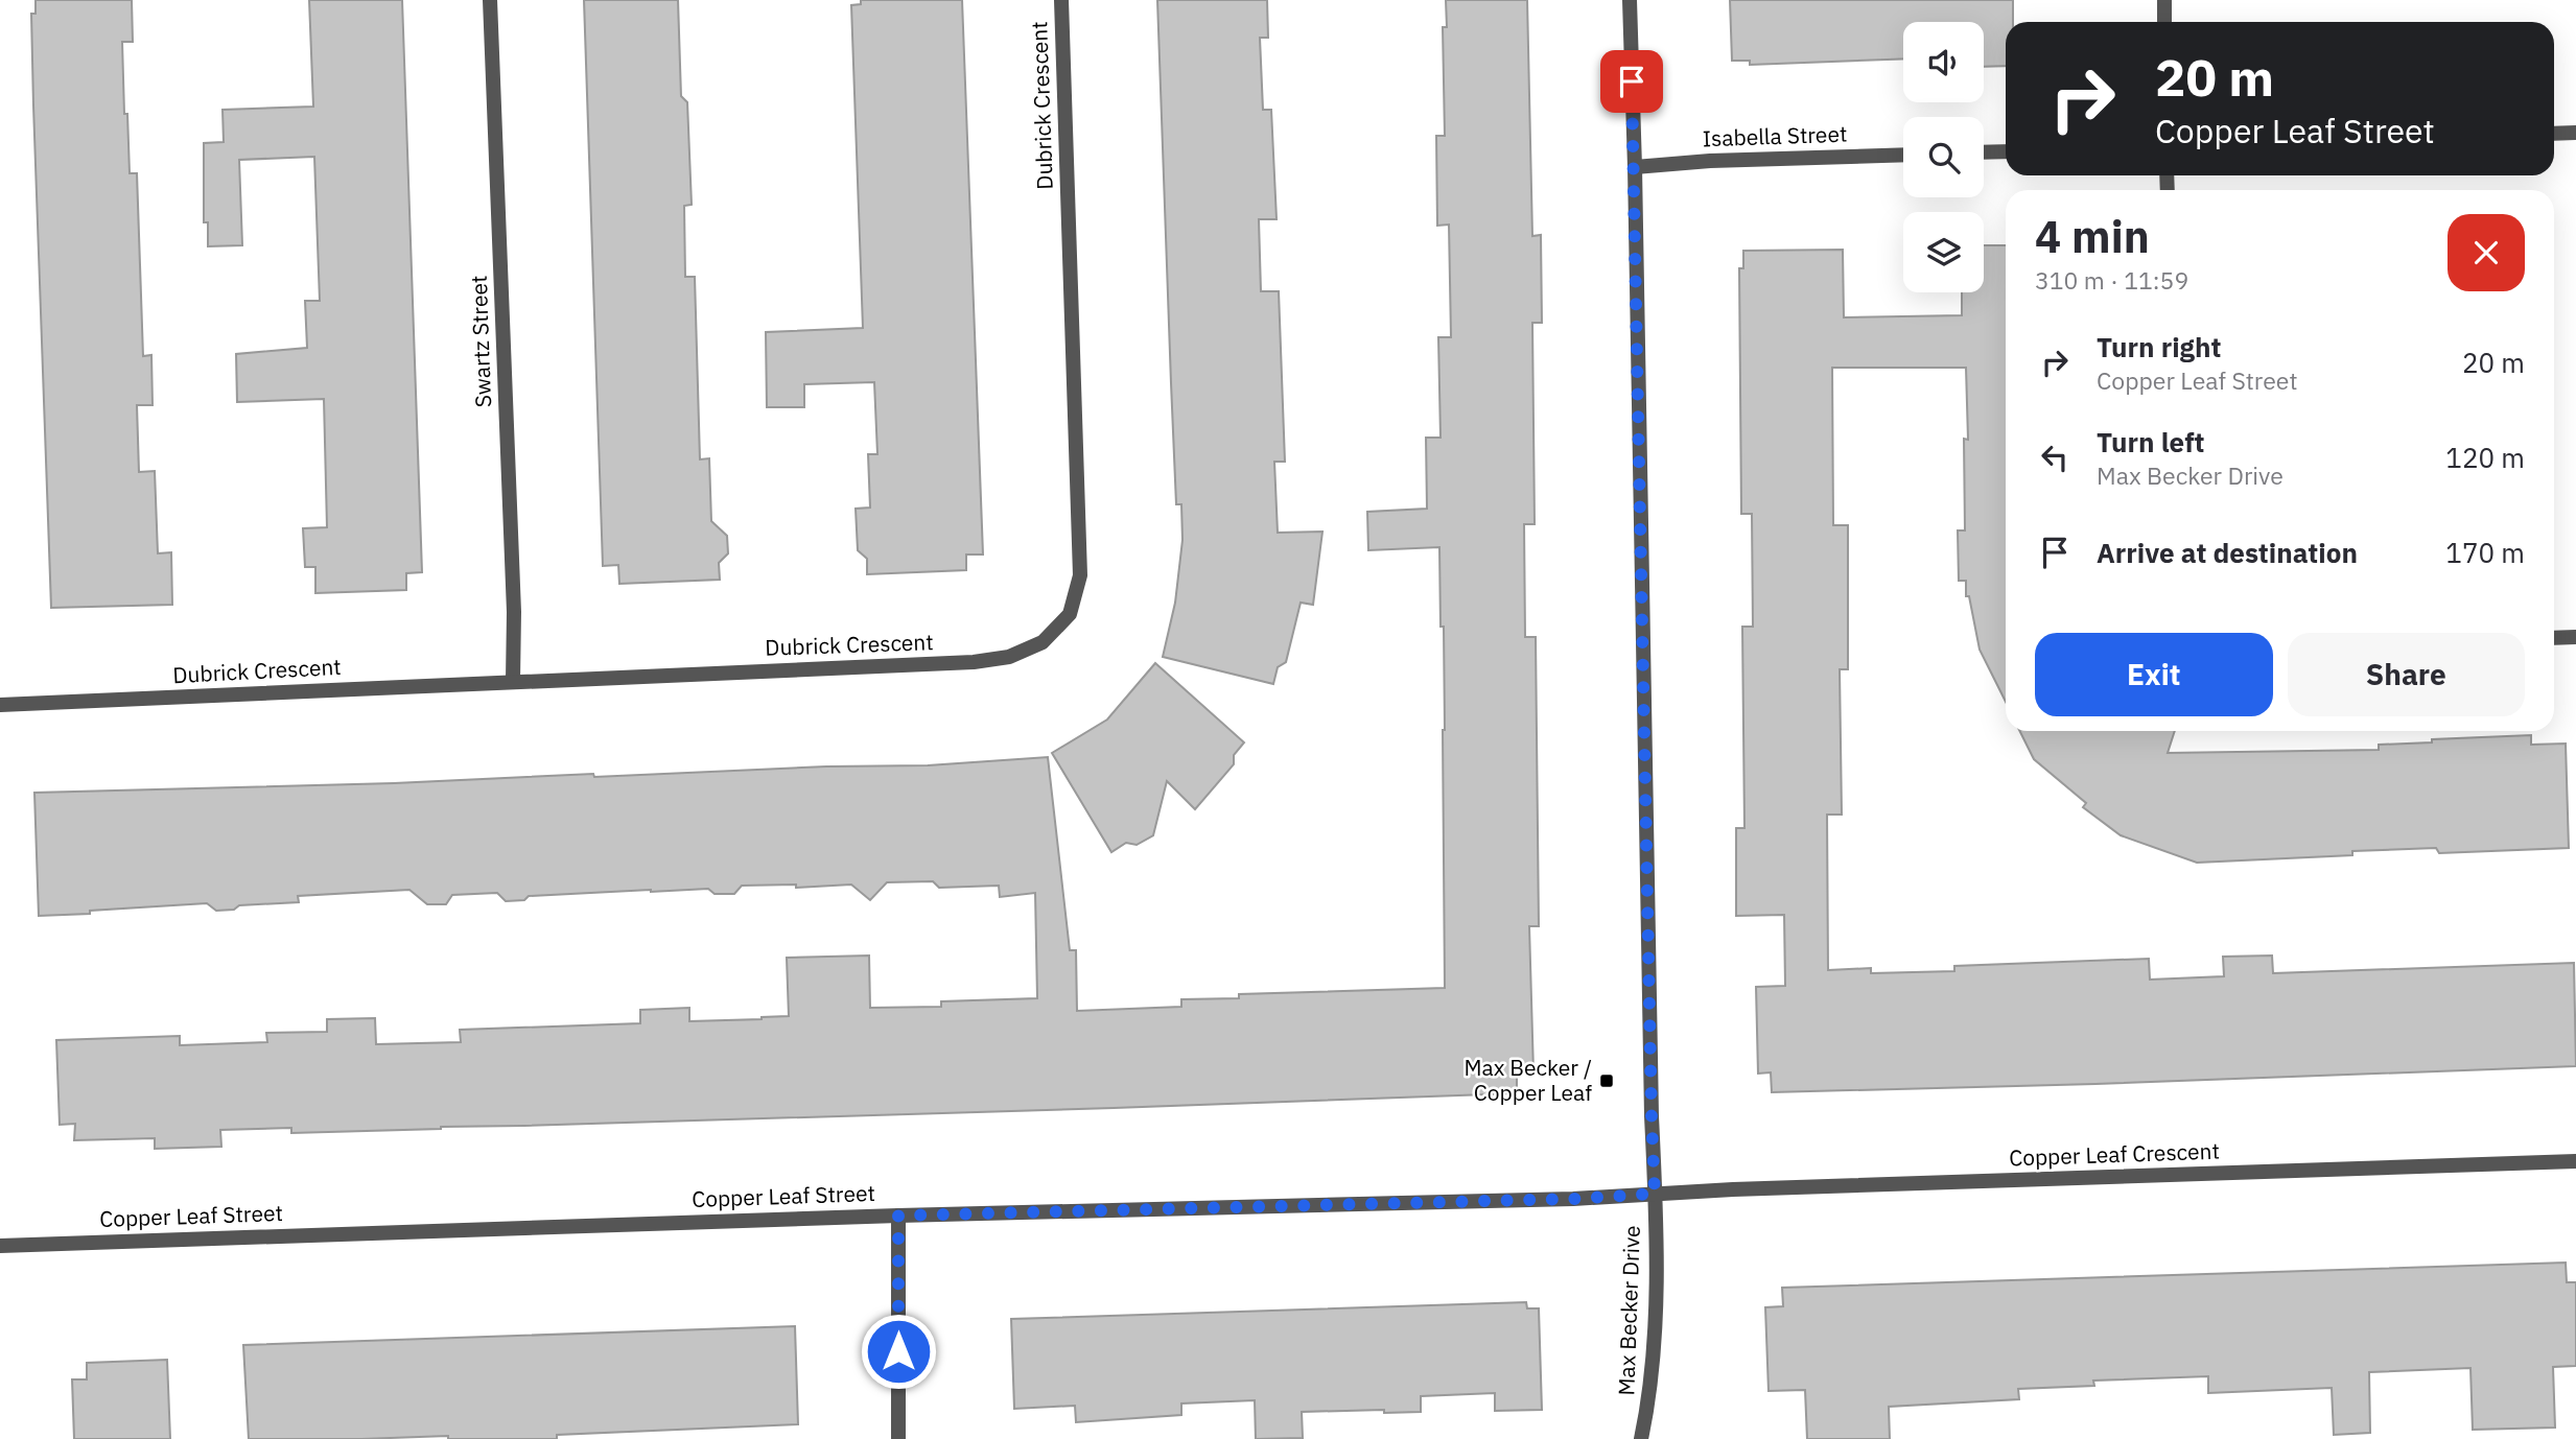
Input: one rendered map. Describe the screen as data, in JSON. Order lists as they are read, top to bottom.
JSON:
{
  "streets": {
    "street": [
      "Dubrick Crescent",
      "Isabella Street",
      "Swartz Street",
      "Copper Leaf Crescent",
      "Copper Leaf Street",
      "Max Becker Drive"
    ]
  },
  "crossings": [
    ["Dubrick Crescent", "Swartz Street"],
    ["Isabella Street", "Max Becker Drive"],
    ["Copper Leaf Crescent", "Copper Leaf Street"],
    ["Copper Leaf Crescent", "Max Becker Drive"],
    ["Copper Leaf Street", "Max Becker Drive"]
  ],
  "places": {
    "transit": ["Max Becker / Copper Leaf"]
  },
  "page": {
    "turn": ["20 m", "Copper Leaf Street"],
    "heading": ["4 min", "310 m · 11:59"],
    "list": [
      {
        "name": "Turn right",
        "note": "Copper Leaf Street",
        "value": "20 m"
      },
      {
        "name": "Turn left",
        "note": "Max Becker Drive",
        "value": "120 m"
      },
      {
        "name": "Arrive at destination",
        "value": "170 m"
      }
    ],
    "buttons": ["Exit", "Share"]
  }
}
